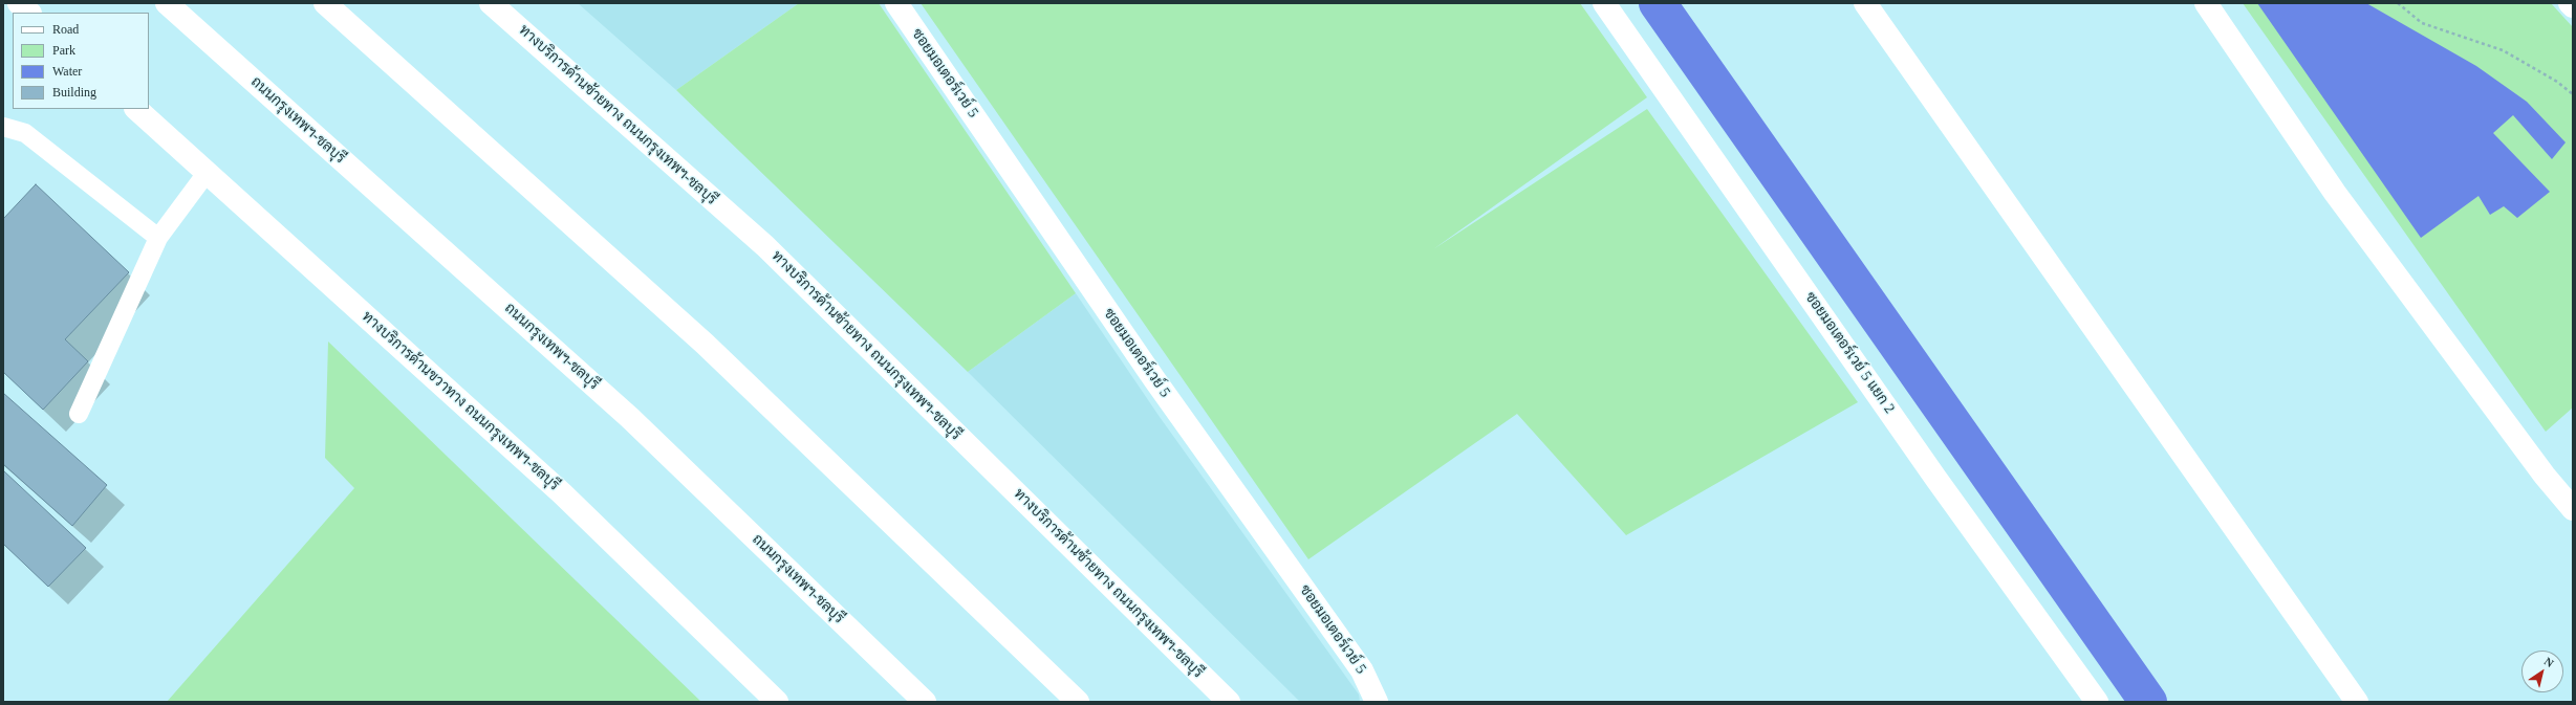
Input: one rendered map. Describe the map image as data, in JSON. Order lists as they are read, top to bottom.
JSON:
{
  "streets": {
    "main road": [
      "ซอยมอเตอร์เวย์ 5",
      "ทางบริการด้านซ้ายทาง ถนนกรุงเทพฯ-ชลบุรี",
      "ถนนกรุงเทพฯ-ชลบุรี",
      "ซอยมอเตอร์เวย์ 5 แยก 2",
      "ทางบริการด้านขวาทาง ถนนกรุงเทพฯ-ชลบุรี"
    ]
  },
  "legend": [
    "Road",
    "Park",
    "Water",
    "Building"
  ],
  "north": "top right"
}
